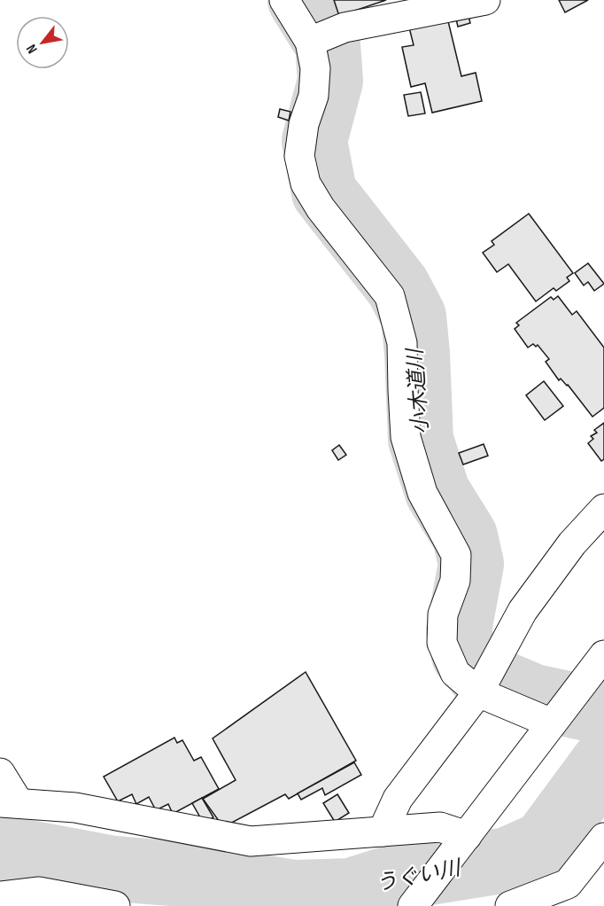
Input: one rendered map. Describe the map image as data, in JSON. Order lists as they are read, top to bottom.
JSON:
{
  "water": ["小木道川", "うぐい川"],
  "north": "bottom left"
}
